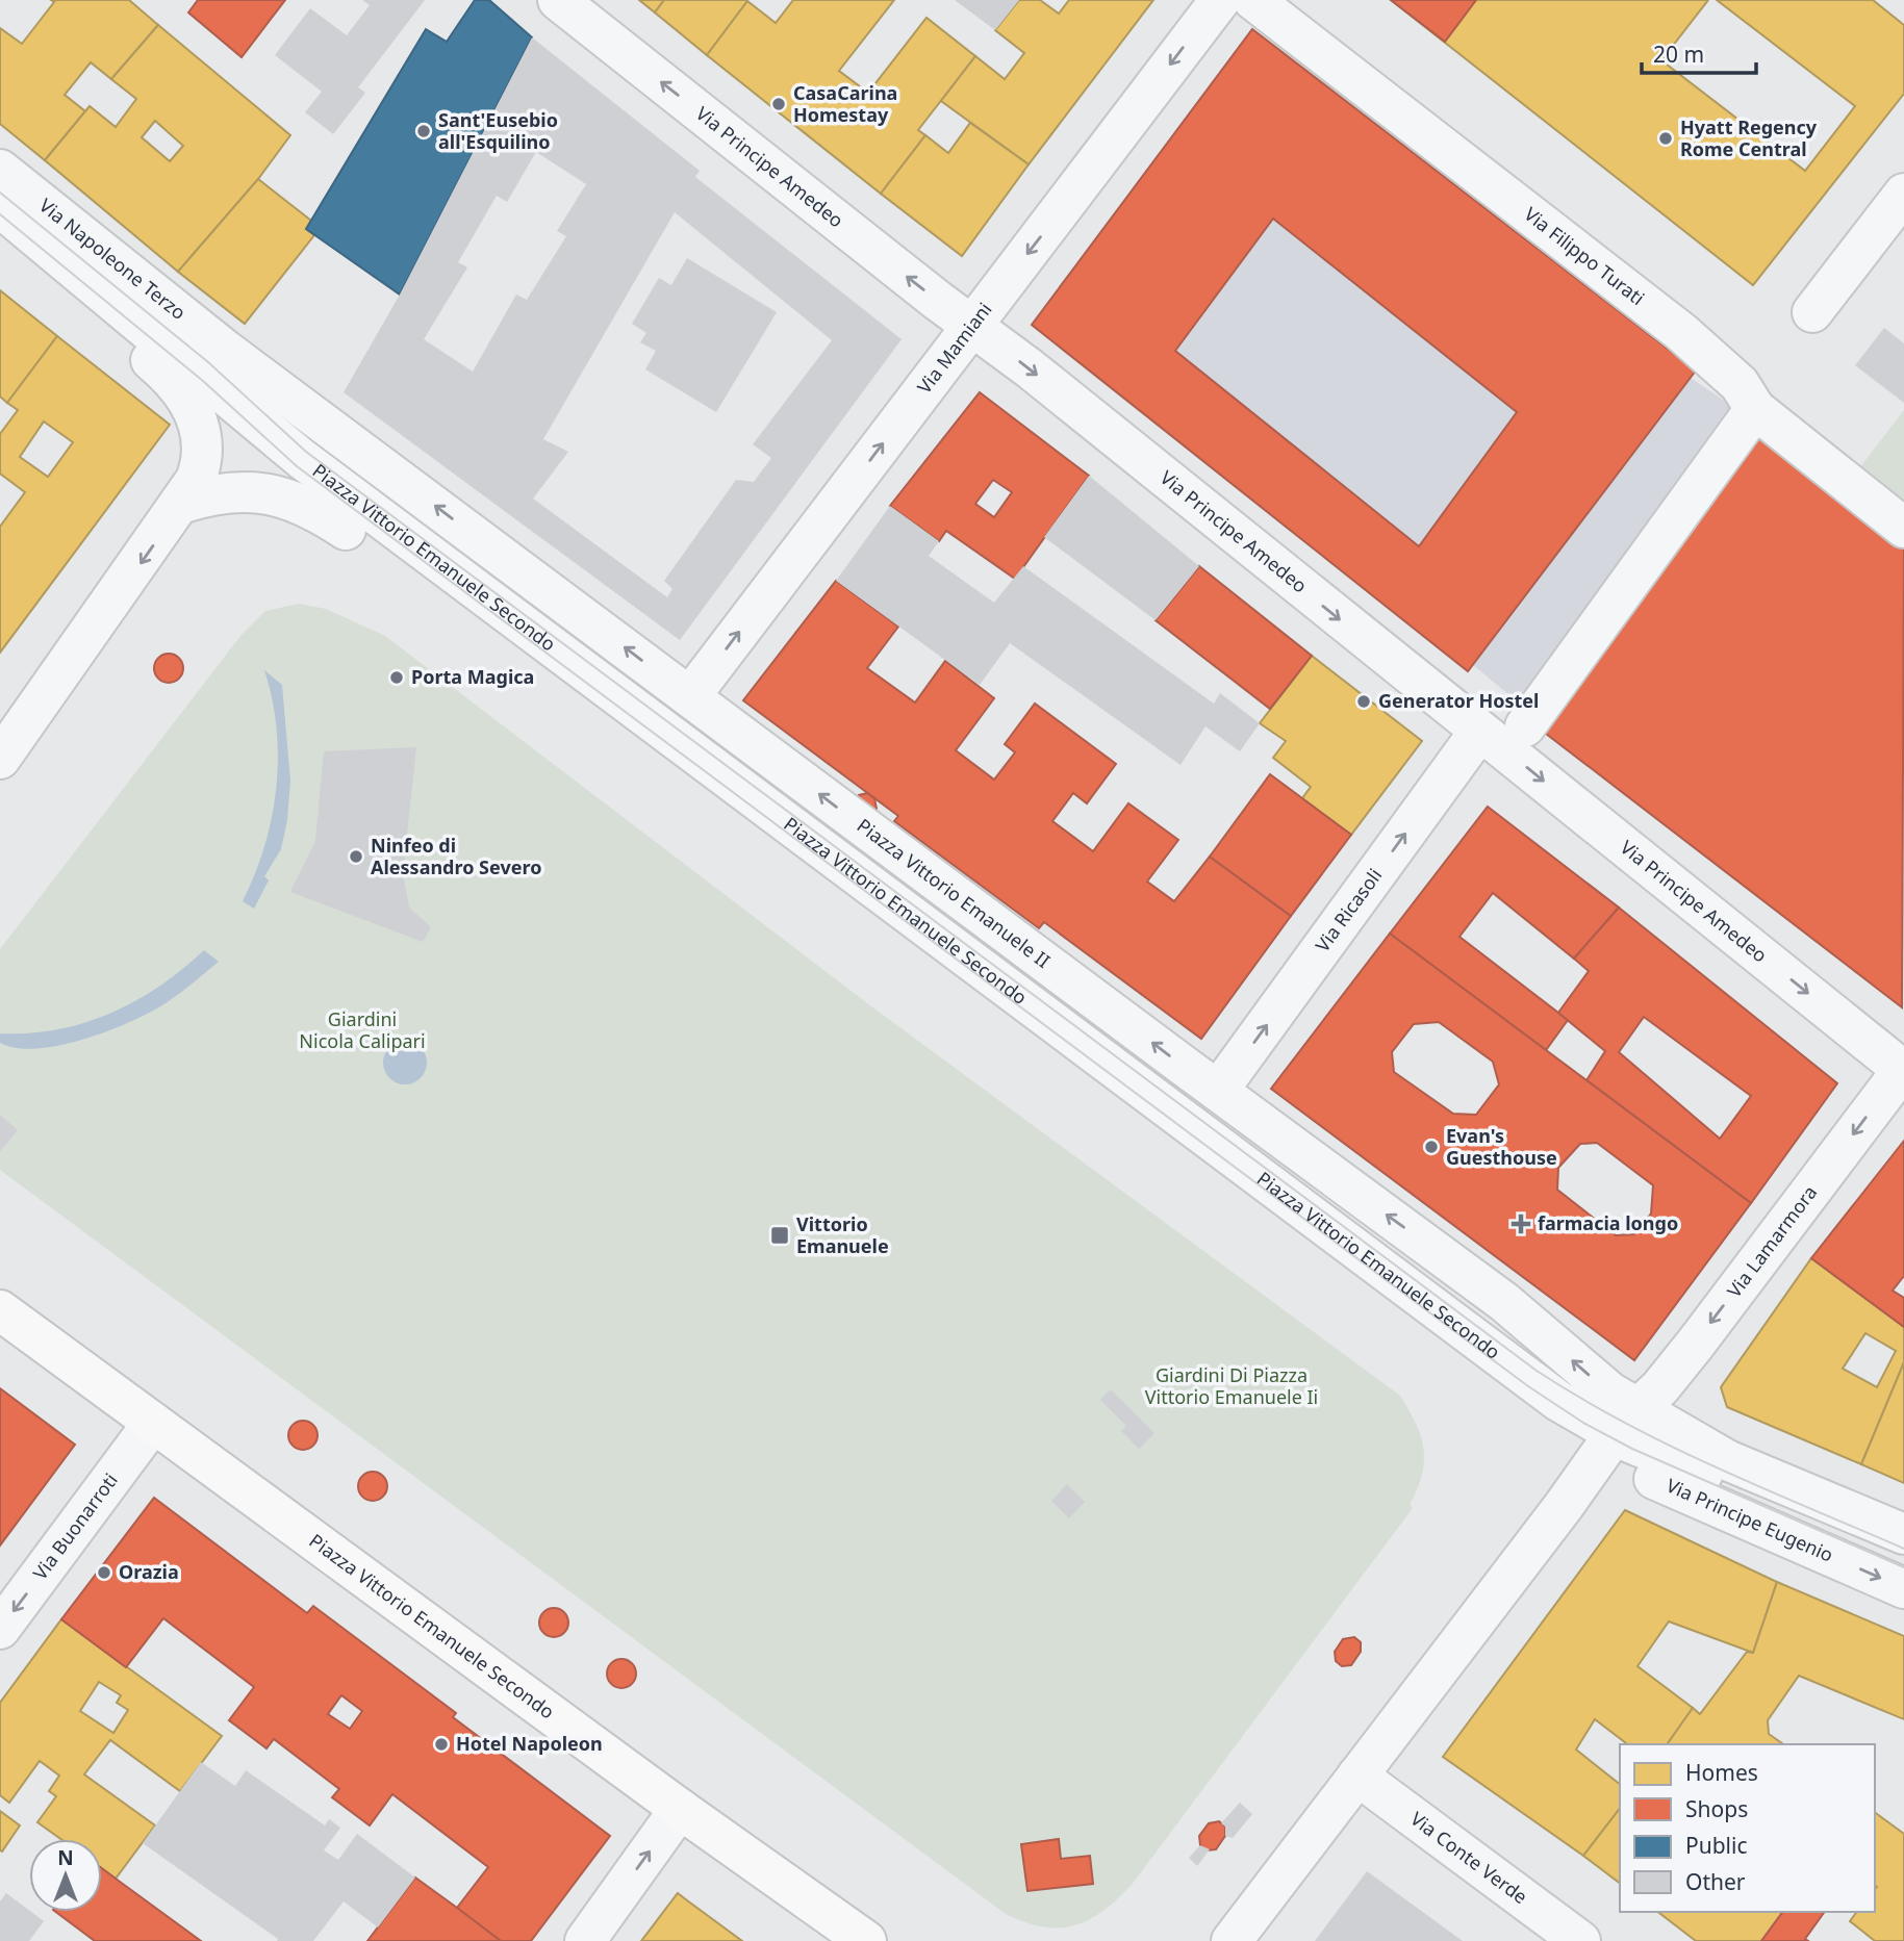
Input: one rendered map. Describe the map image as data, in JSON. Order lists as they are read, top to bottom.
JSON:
{
  "streets": {
    "main road": ["Piazza Vittorio Emanuele Secondo"],
    "street": [
      "Via Principe Amedeo",
      "Via Filippo Turati",
      "Via Napoleone Terzo",
      "Via Mamiani",
      "Piazza Vittorio Emanuele II",
      "Via Ricasoli",
      "Via Lamarmora",
      "Via Principe Eugenio",
      "Via Buonarroti",
      "Via Conte Verde"
    ]
  },
  "crossings": [
    ["Via Principe Amedeo", "Via Mamiani"],
    ["Via Principe Amedeo", "Via Ricasoli"],
    ["Via Principe Amedeo", "Via Lamarmora"],
    ["Via Napoleone Terzo", "Piazza Vittorio Emanuele Secondo"],
    ["Via Mamiani", "Piazza Vittorio Emanuele II"],
    ["Piazza Vittorio Emanuele Secondo", "Via Lamarmora"],
    ["Piazza Vittorio Emanuele Secondo", "Via Principe Eugenio"],
    ["Piazza Vittorio Emanuele Secondo", "Via Buonarroti"],
    ["Piazza Vittorio Emanuele II", "Via Ricasoli"],
    ["Via Lamarmora", "Via Principe Eugenio"]
  ],
  "one_way": [
    "Piazza Vittorio Emanuele II",
    "Via Ricasoli",
    "Via Lamarmora",
    "Via Buonarroti"
  ],
  "parks": ["Giardini Nicola Calipari", "Giardini Di Piazza Vittorio Emanuele Ii"],
  "places": {
    "other": [
      "CasaCarina Homestay",
      "Sant'Eusebio all'Esquilino",
      "Hyatt Regency Rome Central",
      "Porta Magica",
      "Generator Hostel",
      "Ninfeo di Alessandro Severo",
      "Evan's Guesthouse",
      "Orazia",
      "Hotel Napoleon"
    ],
    "health": ["farmacia longo"],
    "transit": ["Vittorio Emanuele"]
  },
  "legend": [
    "Homes",
    "Shops",
    "Public",
    "Other"
  ],
  "scale_bar": "20 m",
  "north": "top"
}
